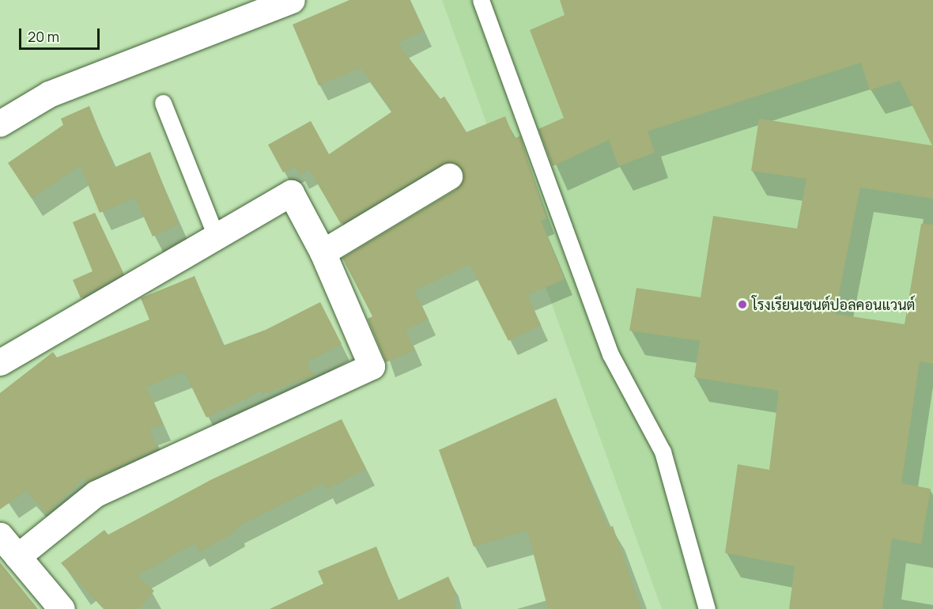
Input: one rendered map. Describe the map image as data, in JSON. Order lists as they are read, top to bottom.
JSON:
{
  "places": ["โรงเรียนเซนต์ปอลคอนแวนต์"],
  "scale_bar": "20 m"
}
